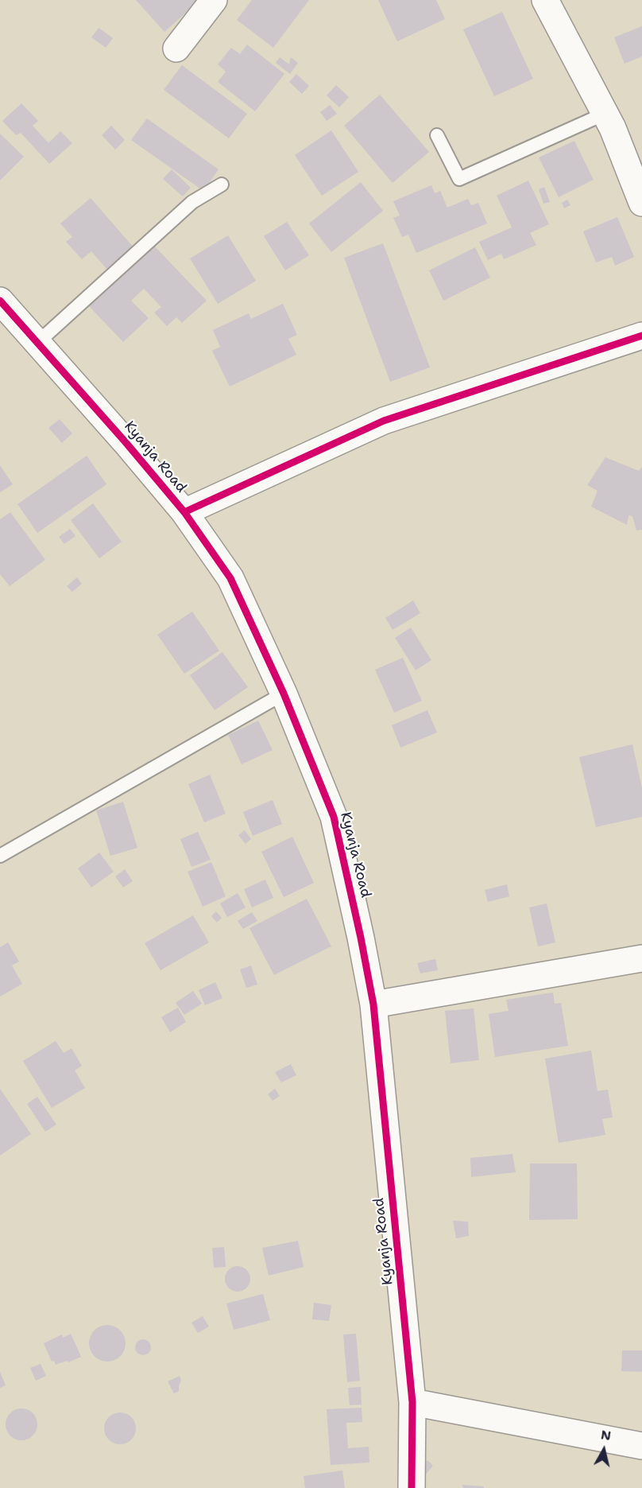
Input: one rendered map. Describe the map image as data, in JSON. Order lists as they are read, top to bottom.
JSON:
{
  "streets": {
    "street": ["Kyanja Road"]
  },
  "north": "top"
}
